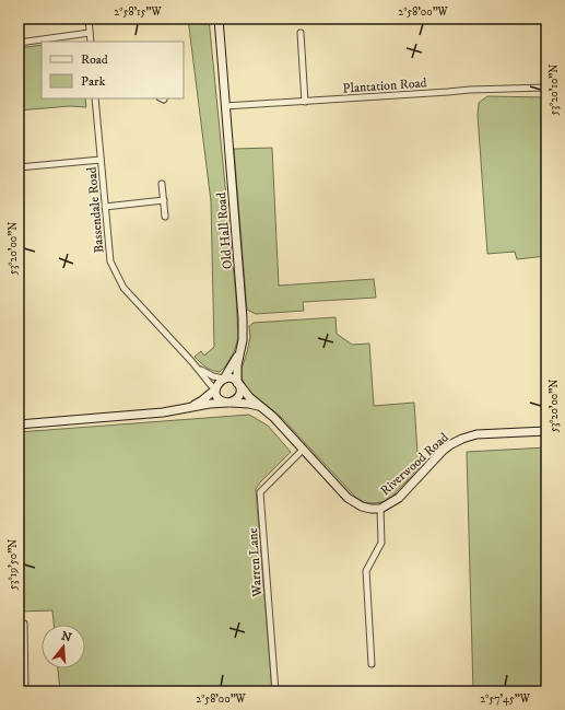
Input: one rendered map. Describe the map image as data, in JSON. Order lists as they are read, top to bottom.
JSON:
{
  "streets": {
    "street": [
      "Plantation Road",
      "Bassendale Road",
      "Old Hall Road",
      "Riverwood Road",
      "Warren Lane"
    ]
  },
  "crossings": [
    ["Plantation Road", "Old Hall Road"],
    ["Bassendale Road", "Old Hall Road"],
    ["Bassendale Road", "Riverwood Road"],
    ["Old Hall Road", "Riverwood Road"],
    ["Riverwood Road", "Warren Lane"]
  ],
  "legend": ["Road", "Park"],
  "north": "top",
  "coordinates": [
    "2°58'15\"W",
    "2°58'00\"W",
    "53°20'10\"N",
    "53°20'00\"N",
    "53°19'50\"N",
    "2°57'45\"W"
  ]
}
